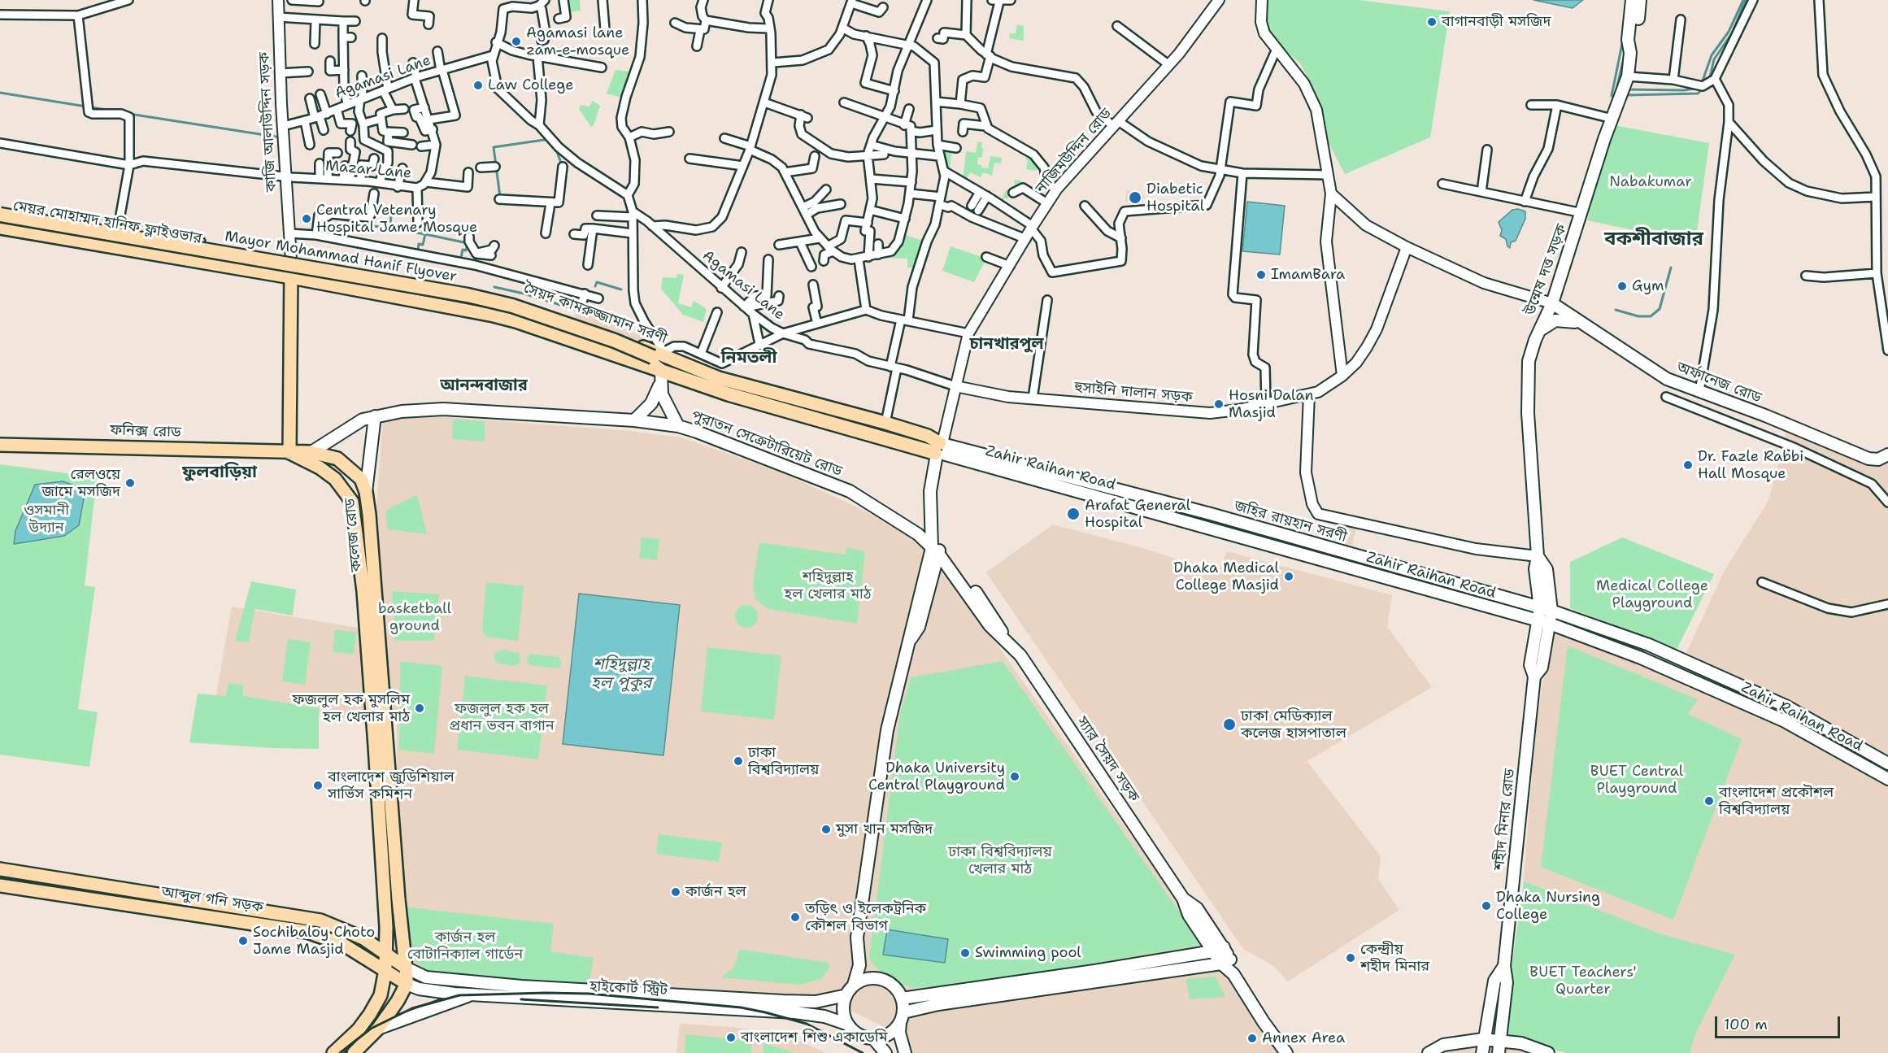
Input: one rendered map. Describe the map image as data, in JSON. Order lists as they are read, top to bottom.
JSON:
{
  "streets": {
    "highway": ["মেয়র মোহাম্মদ হানিফ ফ্লাইওভার", "Mayor Mohammad Hanif Flyover"],
    "main road": [
      "উন্মেষ দত্ত সড়ক",
      "সৈয়দ কামরুজ্জামান সরণী",
      "অর্ফানেজ রোড",
      "ফনিক্স রোড",
      "পুরাতন সেক্রেটারিয়েট রোড",
      "Zahir Raihan Road",
      "জহির রায়হান সরণী",
      "কলেজ রোড",
      "স্যার সৈয়দ সড়ক",
      "শহীদ মিনার রোড",
      "আব্দুল গনি সড়ক",
      "হাইকোর্ট স্ট্রিট"
    ],
    "street": [
      "Agamasi Lane",
      "কাজি আলাউদ্দিন সড়ক",
      "নাজিমউদ্দিন রোড",
      "Mazar Lane",
      "হুসাইনি দালান সড়ক"
    ]
  },
  "crossings": [
    ["Agamasi Lane", "কাজি আলাউদ্দিন সড়ক"],
    ["Agamasi Lane", "নাজিমউদ্দিন রোড"],
    ["Agamasi Lane", "Mazar Lane"],
    ["Agamasi Lane", "হুসাইনি দালান সড়ক"],
    ["কাজি আলাউদ্দিন সড়ক", "Mazar Lane"],
    ["কাজি আলাউদ্দিন সড়ক", "সৈয়দ কামরুজ্জামান সরণী"],
    ["নাজিমউদ্দিন রোড", "সৈয়দ কামরুজ্জামান সরণী"],
    ["নাজিমউদ্দিন রোড", "হুসাইনি দালান সড়ক"],
    ["নাজিমউদ্দিন রোড", "Zahir Raihan Road"],
    ["নাজিমউদ্দিন রোড", "জহির রায়হান সরণী"],
    ["মেয়র মোহাম্মদ হানিফ ফ্লাইওভার", "Mayor Mohammad Hanif Flyover"],
    ["মেয়র মোহাম্মদ হানিফ ফ্লাইওভার", "সৈয়দ কামরুজ্জামান সরণী"],
    ["Mayor Mohammad Hanif Flyover", "সৈয়দ কামরুজ্জামান সরণী"],
    ["উন্মেষ দত্ত সড়ক", "অর্ফানেজ রোড"],
    ["উন্মেষ দত্ত সড়ক", "Zahir Raihan Road"],
    ["উন্মেষ দত্ত সড়ক", "জহির রায়হান সরণী"],
    ["উন্মেষ দত্ত সড়ক", "শহীদ মিনার রোড"],
    ["সৈয়দ কামরুজ্জামান সরণী", "Zahir Raihan Road"],
    ["সৈয়দ কামরুজ্জামান সরণী", "জহির রায়হান সরণী"],
    ["ফনিক্স রোড", "কলেজ রোড"],
    ["পুরাতন সেক্রেটারিয়েট রোড", "কলেজ রোড"],
    ["পুরাতন সেক্রেটারিয়েট রোড", "স্যার সৈয়দ সড়ক"],
    ["Zahir Raihan Road", "জহির রায়হান সরণী"],
    ["Zahir Raihan Road", "শহীদ মিনার রোড"],
    ["কলেজ রোড", "আব্দুল গনি সড়ক"],
    ["কলেজ রোড", "হাইকোর্ট স্ট্রিট"],
    ["আব্দুল গনি সড়ক", "হাইকোর্ট স্ট্রিট"]
  ],
  "districts": [
    "বকশীবাজার",
    "চানখারপুল",
    "নিমতলী",
    "আনন্দবাজার",
    "ফুলবাড়িয়া"
  ],
  "water": ["শহিদুল্লাহ হল পুকুর"],
  "parks": [
    "Nabakumar",
    "ওসমানী উদ্যান",
    "শহিদুল্লাহ হল খেলার মাঠ",
    "Medical College Playground",
    "basketball ground",
    "ফজলুল হক হল প্রধান ভবন বাগান",
    "BUET Central Playground",
    "ঢাকা বিশ্ববিদ্যালয় খেলার মাঠ",
    "কার্জন হল বোটানিক্যাল গার্ডেন",
    "BUET Teachers' Quarter"
  ],
  "places": [
    "বাগানবাড়ী মসজিদ",
    "Agamasi lane zam-e-mosque",
    "Law College",
    "Diabetic Hospital",
    "Central Vetenary Hospital Jame Mosque",
    "ImamBara",
    "Gym",
    "Hosni Dalan Masjid",
    "Dr. Fazle Rabbi Hall Mosque",
    "রেলওয়ে জামে মসজিদ",
    "Arafat General Hospital",
    "Dhaka Medical College Masjid",
    "ফজলুল হক মুসলিম হল খেলার মাঠ",
    "ঢাকা মেডিক্যাল কলেজ হাসপাতাল",
    "ঢাকা বিশ্ববিদ্যালয়",
    "Dhaka University Central Playground",
    "বাংলাদেশ জুডিশিয়াল সার্ভিস কমিশন",
    "বাংলাদেশ প্রকৌশল বিশ্ববিদ্যালয়",
    "মুসা খান মসজিদ",
    "কার্জন হল",
    "Dhaka Nursing College",
    "তড়িৎ ও ইলেকট্রনিক কৌশল বিভাগ",
    "Sochibaloy Choto Jame Masjid",
    "Swimming pool",
    "কেন্দ্রীয় শহীদ মিনার",
    "বাংলাদেশ শিশু একাডেমি",
    "Annex Area"
  ],
  "scale_bar": "100 m"
}
